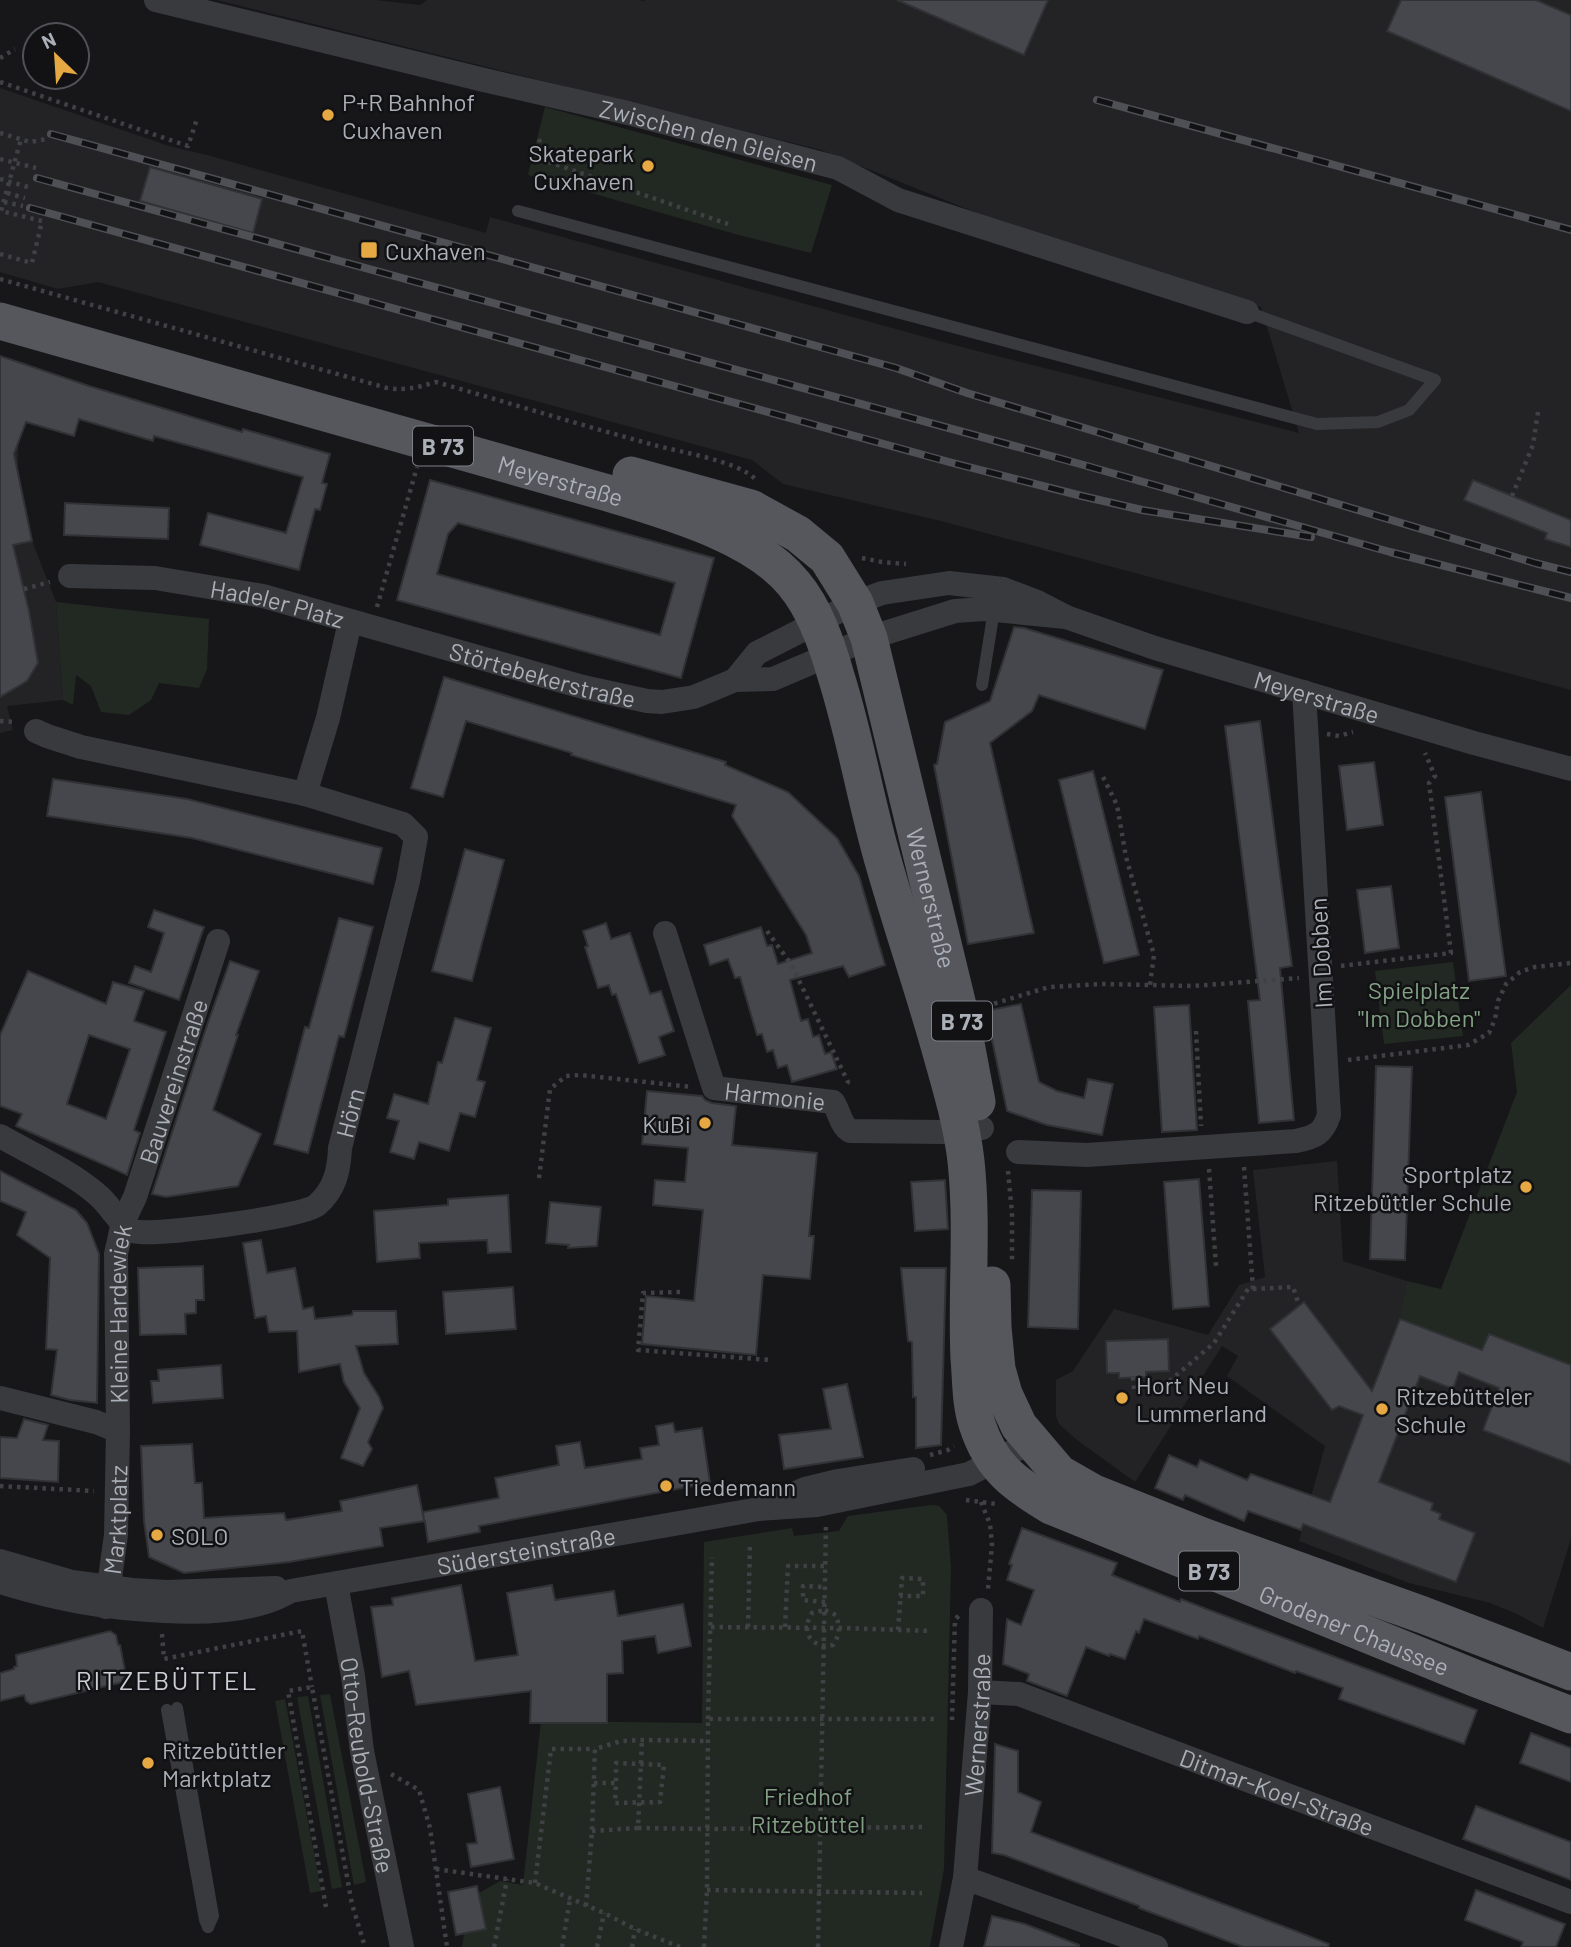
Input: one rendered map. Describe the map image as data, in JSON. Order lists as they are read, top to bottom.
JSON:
{
  "streets": {
    "main road": [
      "B 73",
      "Meyerstraße",
      "Wernerstraße",
      "Grodener Chaussee"
    ],
    "street": [
      "Zwischen den Gleisen",
      "Hadeler Platz",
      "Störtebekerstraße",
      "Im Dobben",
      "Bauvereinstraße",
      "Harmonie",
      "Hörn",
      "Kleine Hardewiek",
      "Marktplatz",
      "Südersteinstraße",
      "Otto-Reubold-Straße",
      "Ditmar-Koel-Straße"
    ]
  },
  "crossings": [
    ["Meyerstraße", "Störtebekerstraße"],
    ["Meyerstraße", "Wernerstraße"],
    ["Meyerstraße", "Im Dobben"],
    ["Hadeler Platz", "Störtebekerstraße"],
    ["Hadeler Platz", "Hörn"],
    ["Störtebekerstraße", "Wernerstraße"],
    ["Wernerstraße", "Harmonie"],
    ["Wernerstraße", "Südersteinstraße"],
    ["Wernerstraße", "Grodener Chaussee"],
    ["Wernerstraße", "Ditmar-Koel-Straße"],
    ["Bauvereinstraße", "Hörn"],
    ["Bauvereinstraße", "Kleine Hardewiek"],
    ["Hörn", "Kleine Hardewiek"],
    ["Kleine Hardewiek", "Marktplatz"],
    ["Marktplatz", "Südersteinstraße"],
    ["Südersteinstraße", "Grodener Chaussee"],
    ["Südersteinstraße", "Otto-Reubold-Straße"]
  ],
  "districts": ["RITZEBÜTTEL"],
  "parks": ["Spielplatz \"Im Dobben\"", "Friedhof Ritzebüttel"],
  "places": {
    "other": [
      "P+R Bahnhof Cuxhaven",
      "Skatepark Cuxhaven",
      "KuBi",
      "Sportplatz Ritzebüttler Schule",
      "Hort Neu Lummerland",
      "Ritzebütteler Schule",
      "Tiedemann",
      "SOLO",
      "Ritzebüttler Marktplatz"
    ],
    "transit": ["Cuxhaven"]
  },
  "north": "top left"
}
